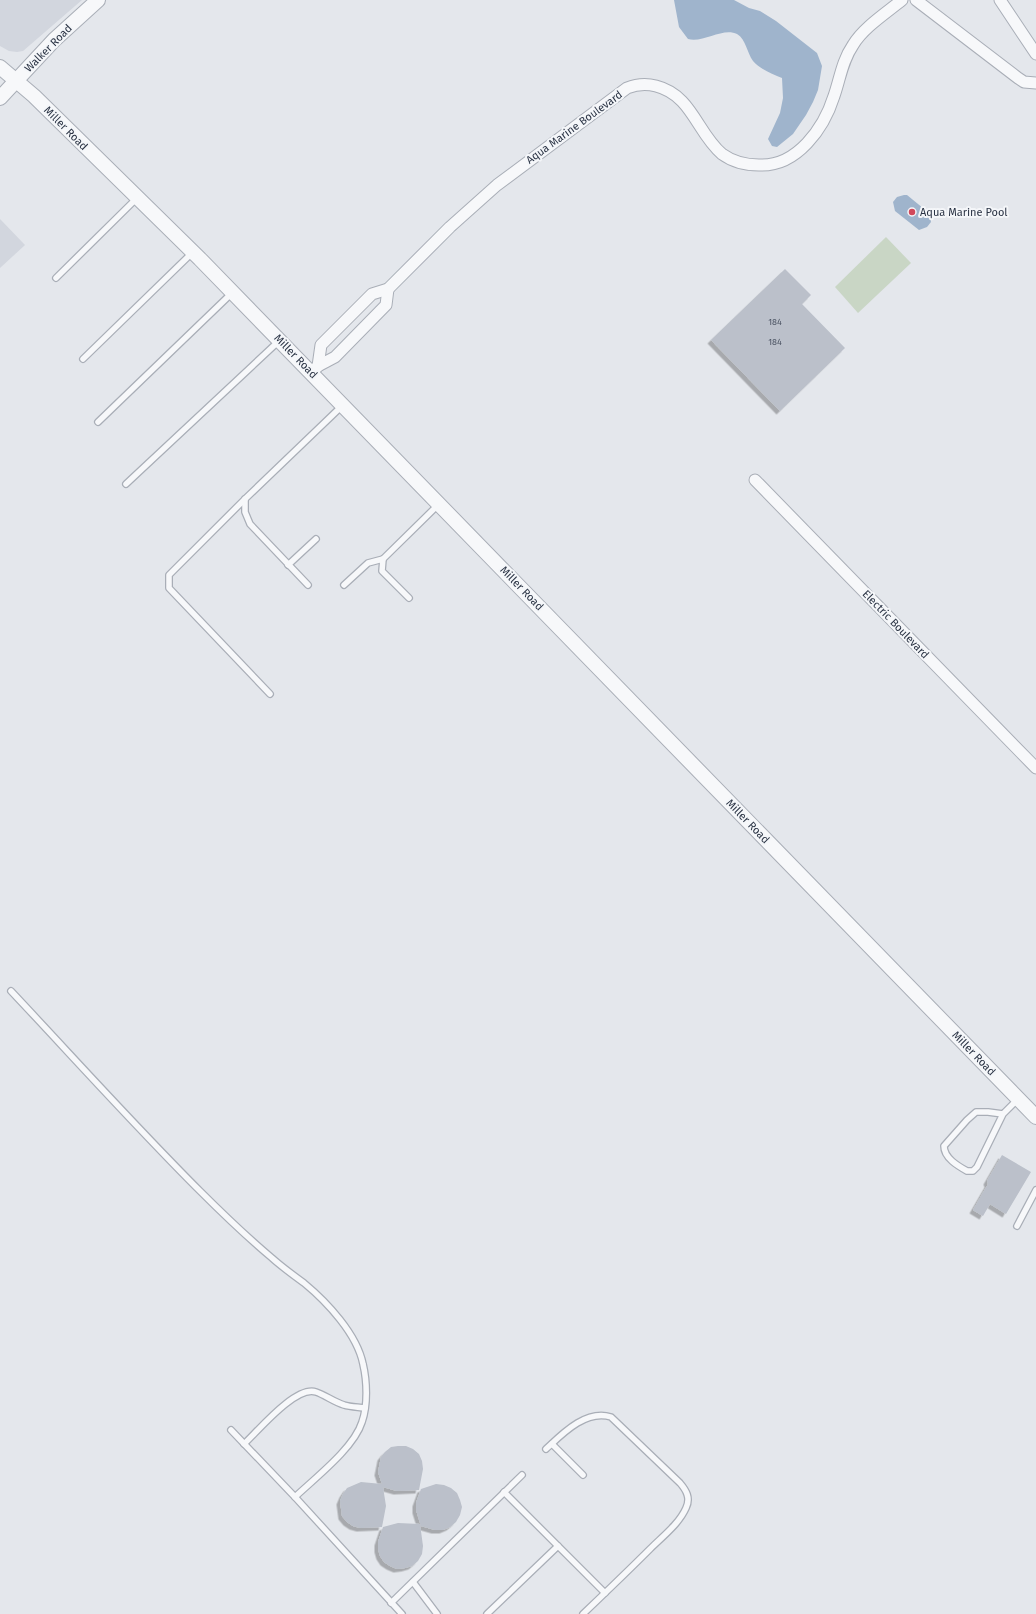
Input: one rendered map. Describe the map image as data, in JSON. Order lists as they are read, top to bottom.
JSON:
{
  "streets": {
    "street": [
      "Walker Road",
      "Aqua Marine Boulevard",
      "Miller Road",
      "Electric Boulevard"
    ]
  },
  "crossings": [
    ["Walker Road", "Miller Road"],
    ["Aqua Marine Boulevard", "Miller Road"]
  ],
  "places": ["Aqua Marine Pool"],
  "house_numbers": ["184", "184"]
}
